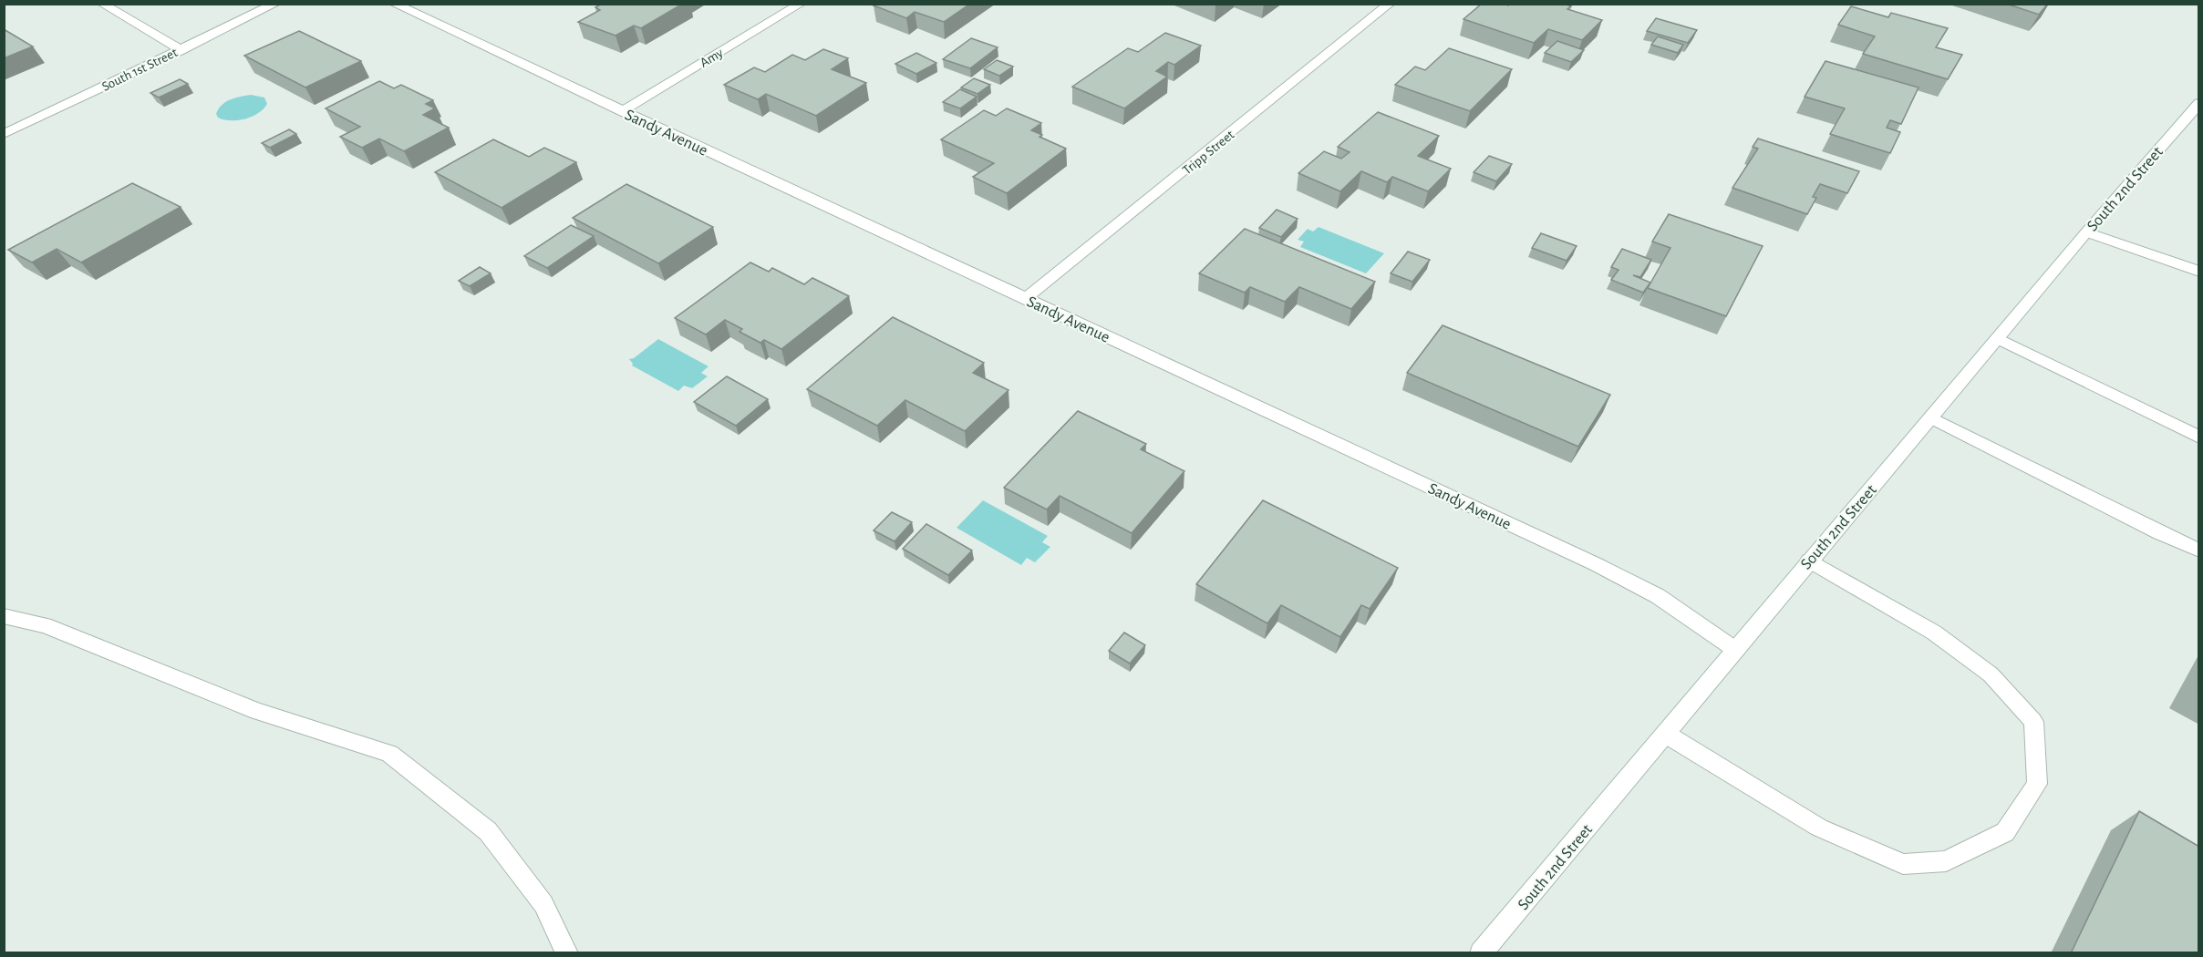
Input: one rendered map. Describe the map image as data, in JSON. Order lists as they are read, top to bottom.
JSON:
{
  "streets": {
    "street": [
      "Amy",
      "South 1st Street",
      "Sandy Avenue",
      "Tripp Street",
      "South 2nd Street"
    ]
  },
  "crossings": [
    ["Amy", "Sandy Avenue"],
    ["Sandy Avenue", "Tripp Street"],
    ["Sandy Avenue", "South 2nd Street"]
  ]
}
